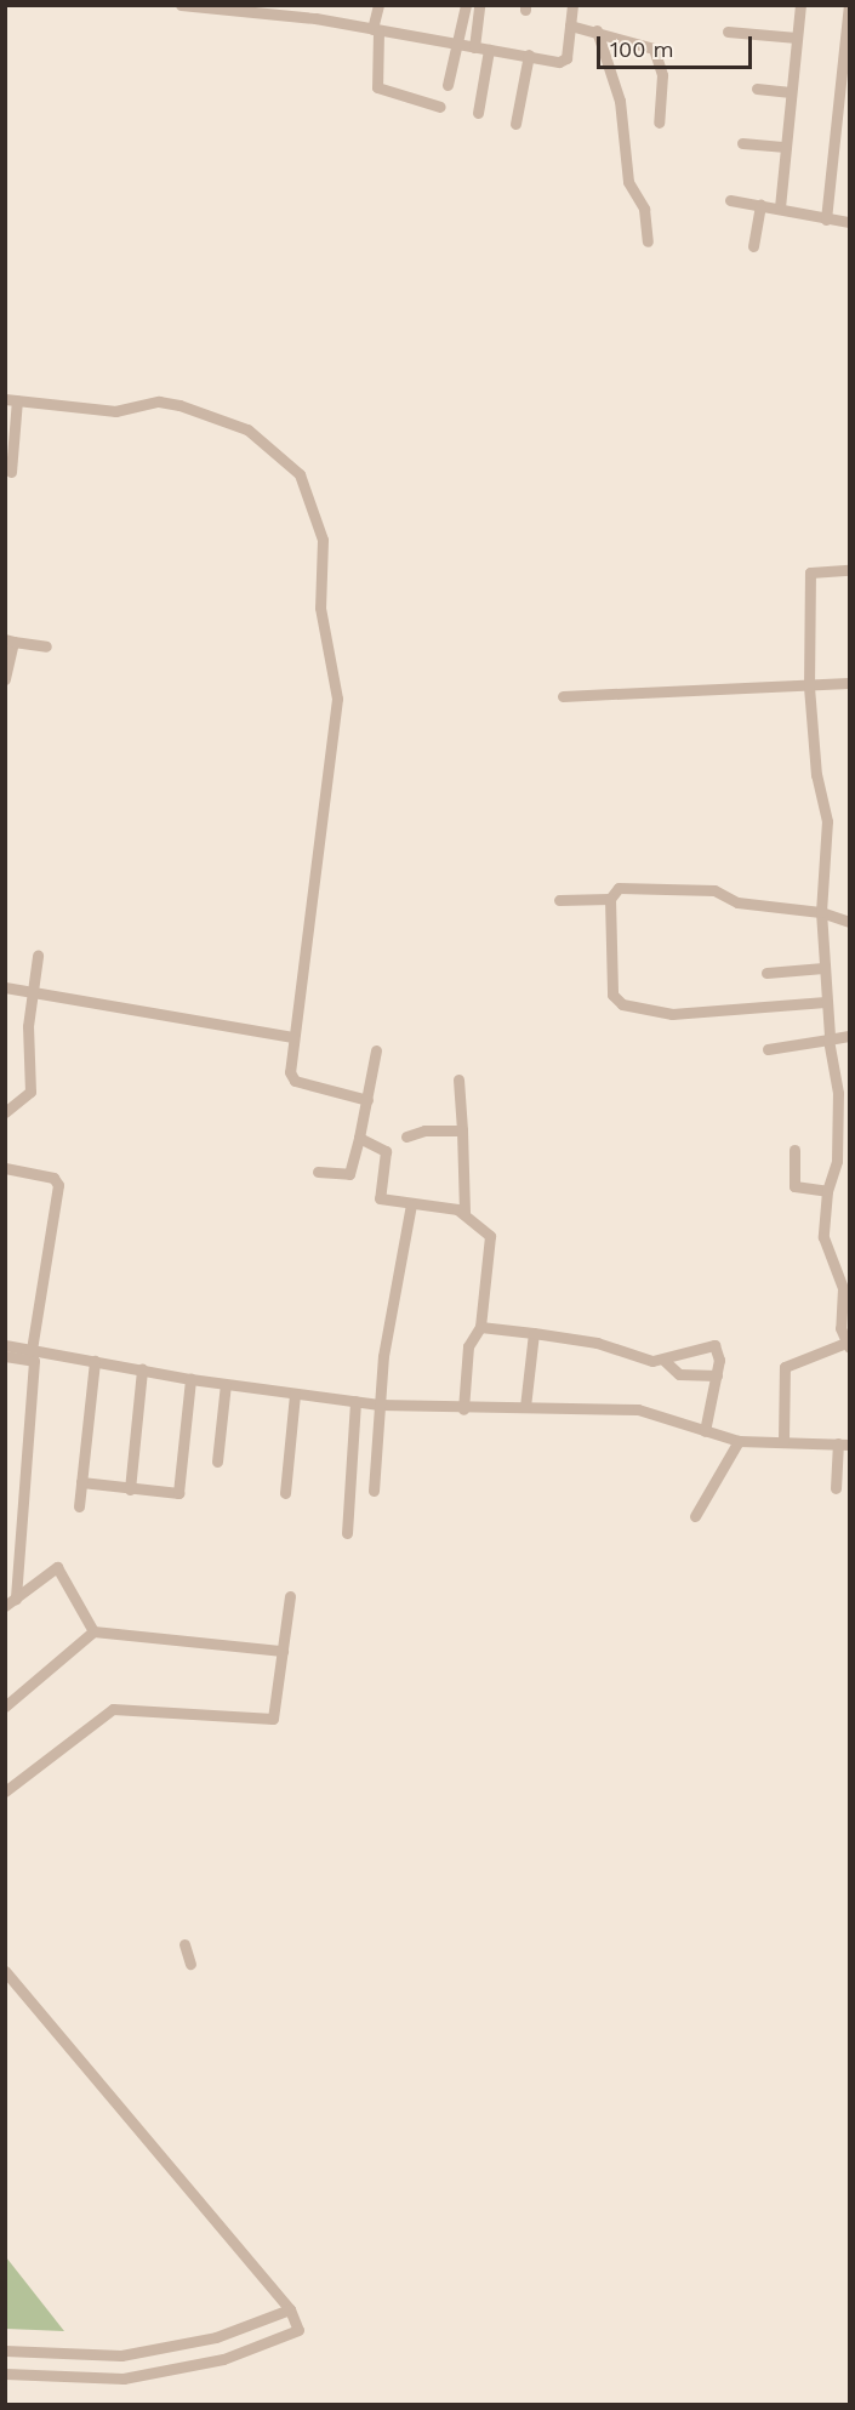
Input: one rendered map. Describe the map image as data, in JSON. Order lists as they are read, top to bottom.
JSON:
{
  "scale_bar": "100 m"
}
